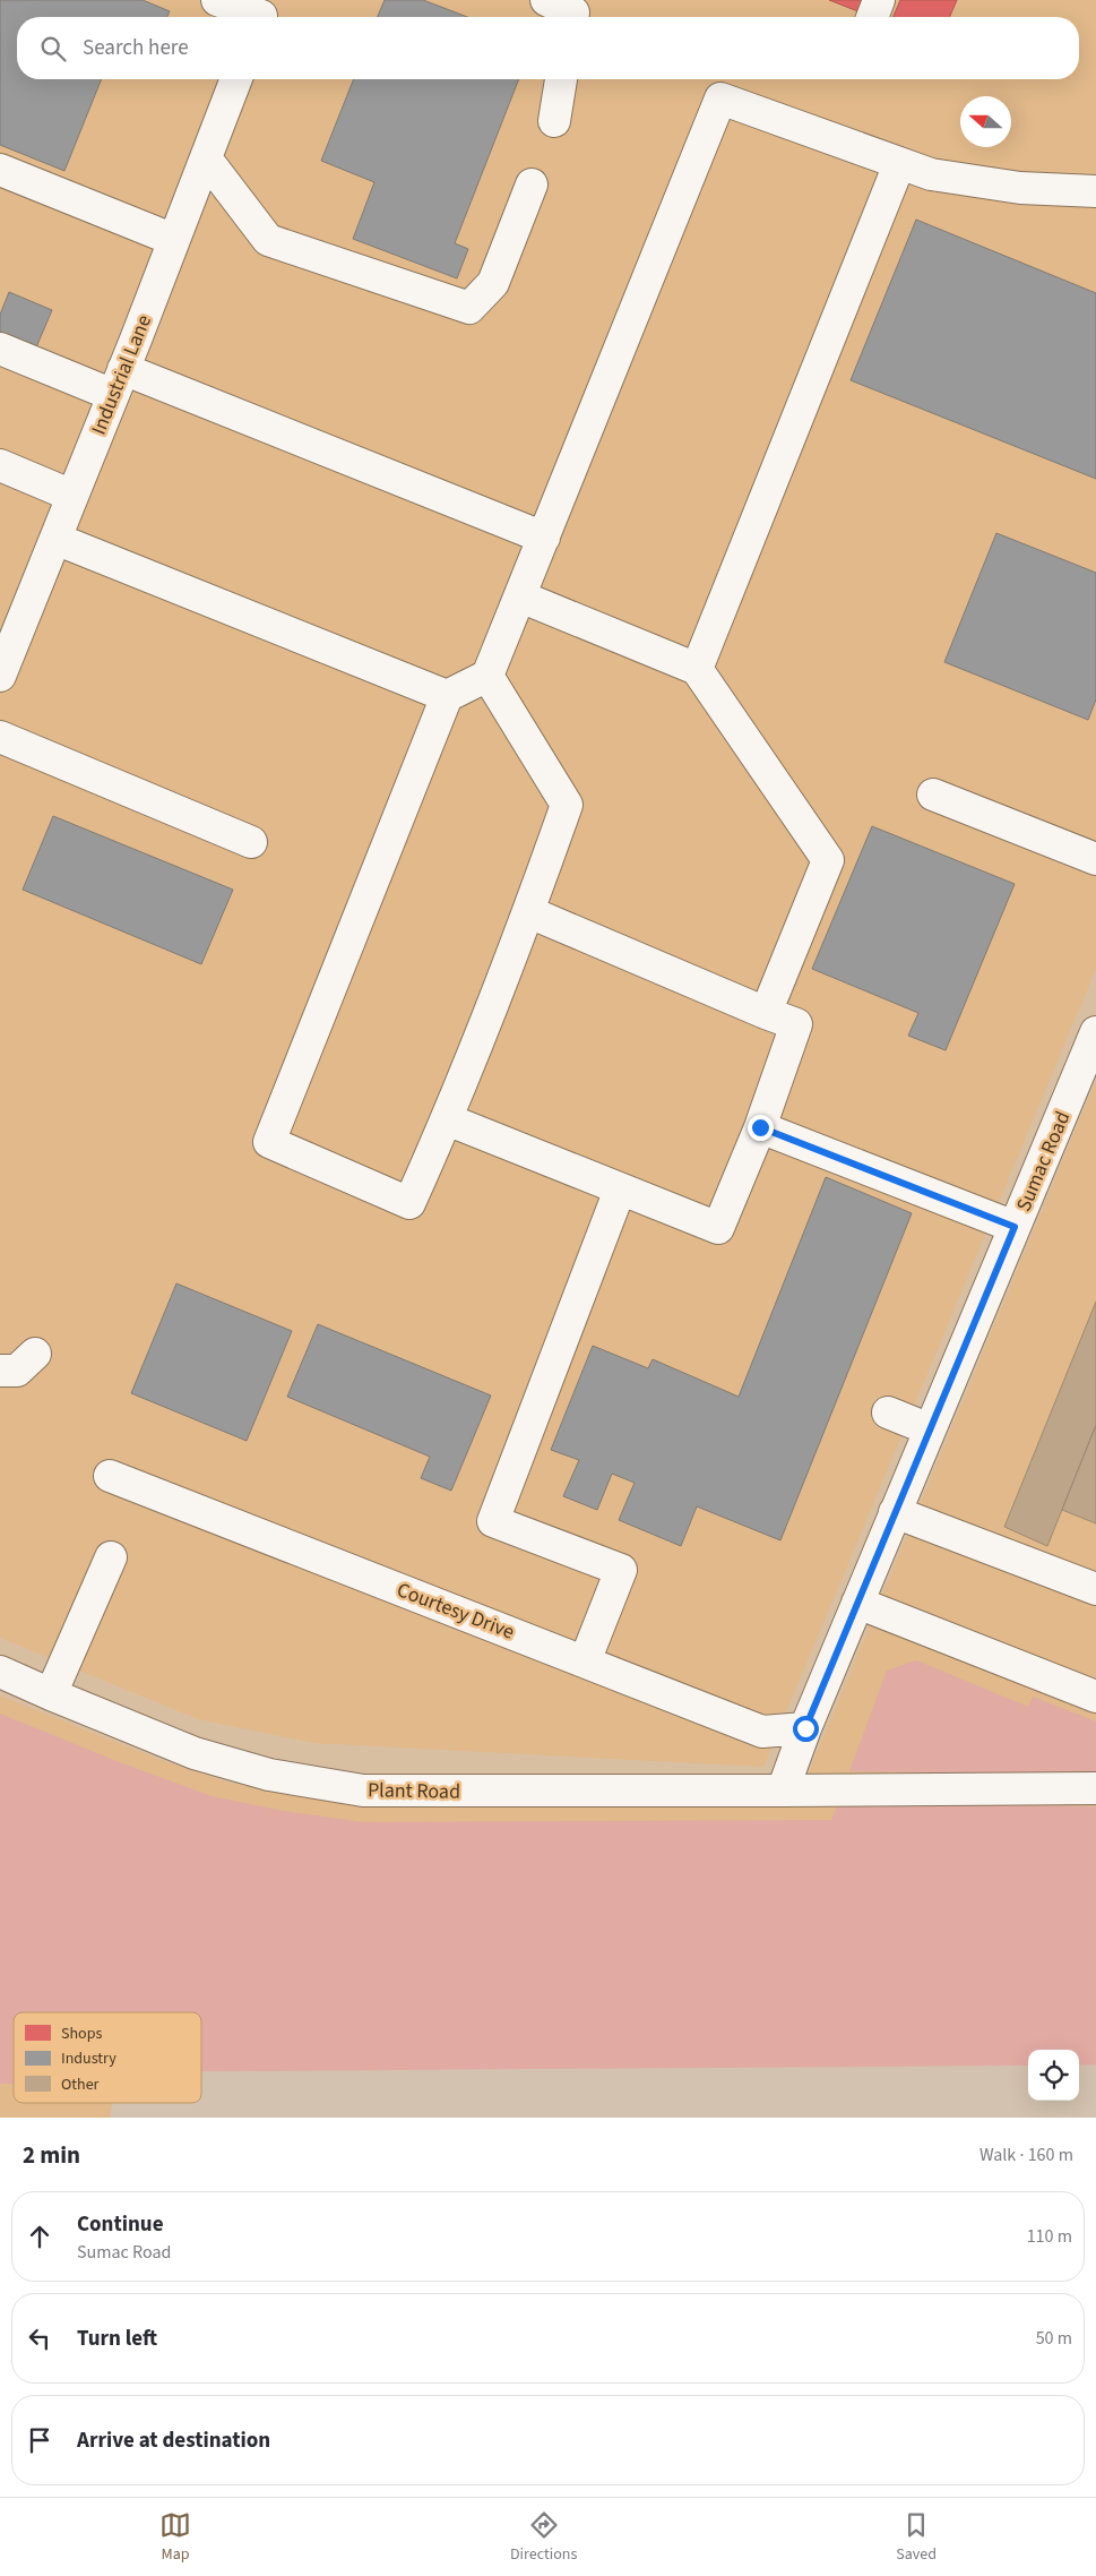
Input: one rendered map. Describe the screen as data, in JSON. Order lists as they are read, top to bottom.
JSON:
{
  "streets": {
    "street": [
      "Industrial Lane",
      "Sumac Road",
      "Courtesy Drive",
      "Plant Road"
    ]
  },
  "crossings": [
    ["Sumac Road", "Courtesy Drive"]
  ],
  "legend": ["Shops", "Industry", "Other"],
  "north": "left",
  "page": {
    "search": "Search here",
    "heading": ["2 min", "Walk · 160 m"],
    "list": [
      ["Continue", "Sumac Road", "110 m"],
      ["Turn left", "50 m"],
      "Arrive at destination"
    ],
    "nav": ["Map", "Directions", "Saved"]
  }
}
